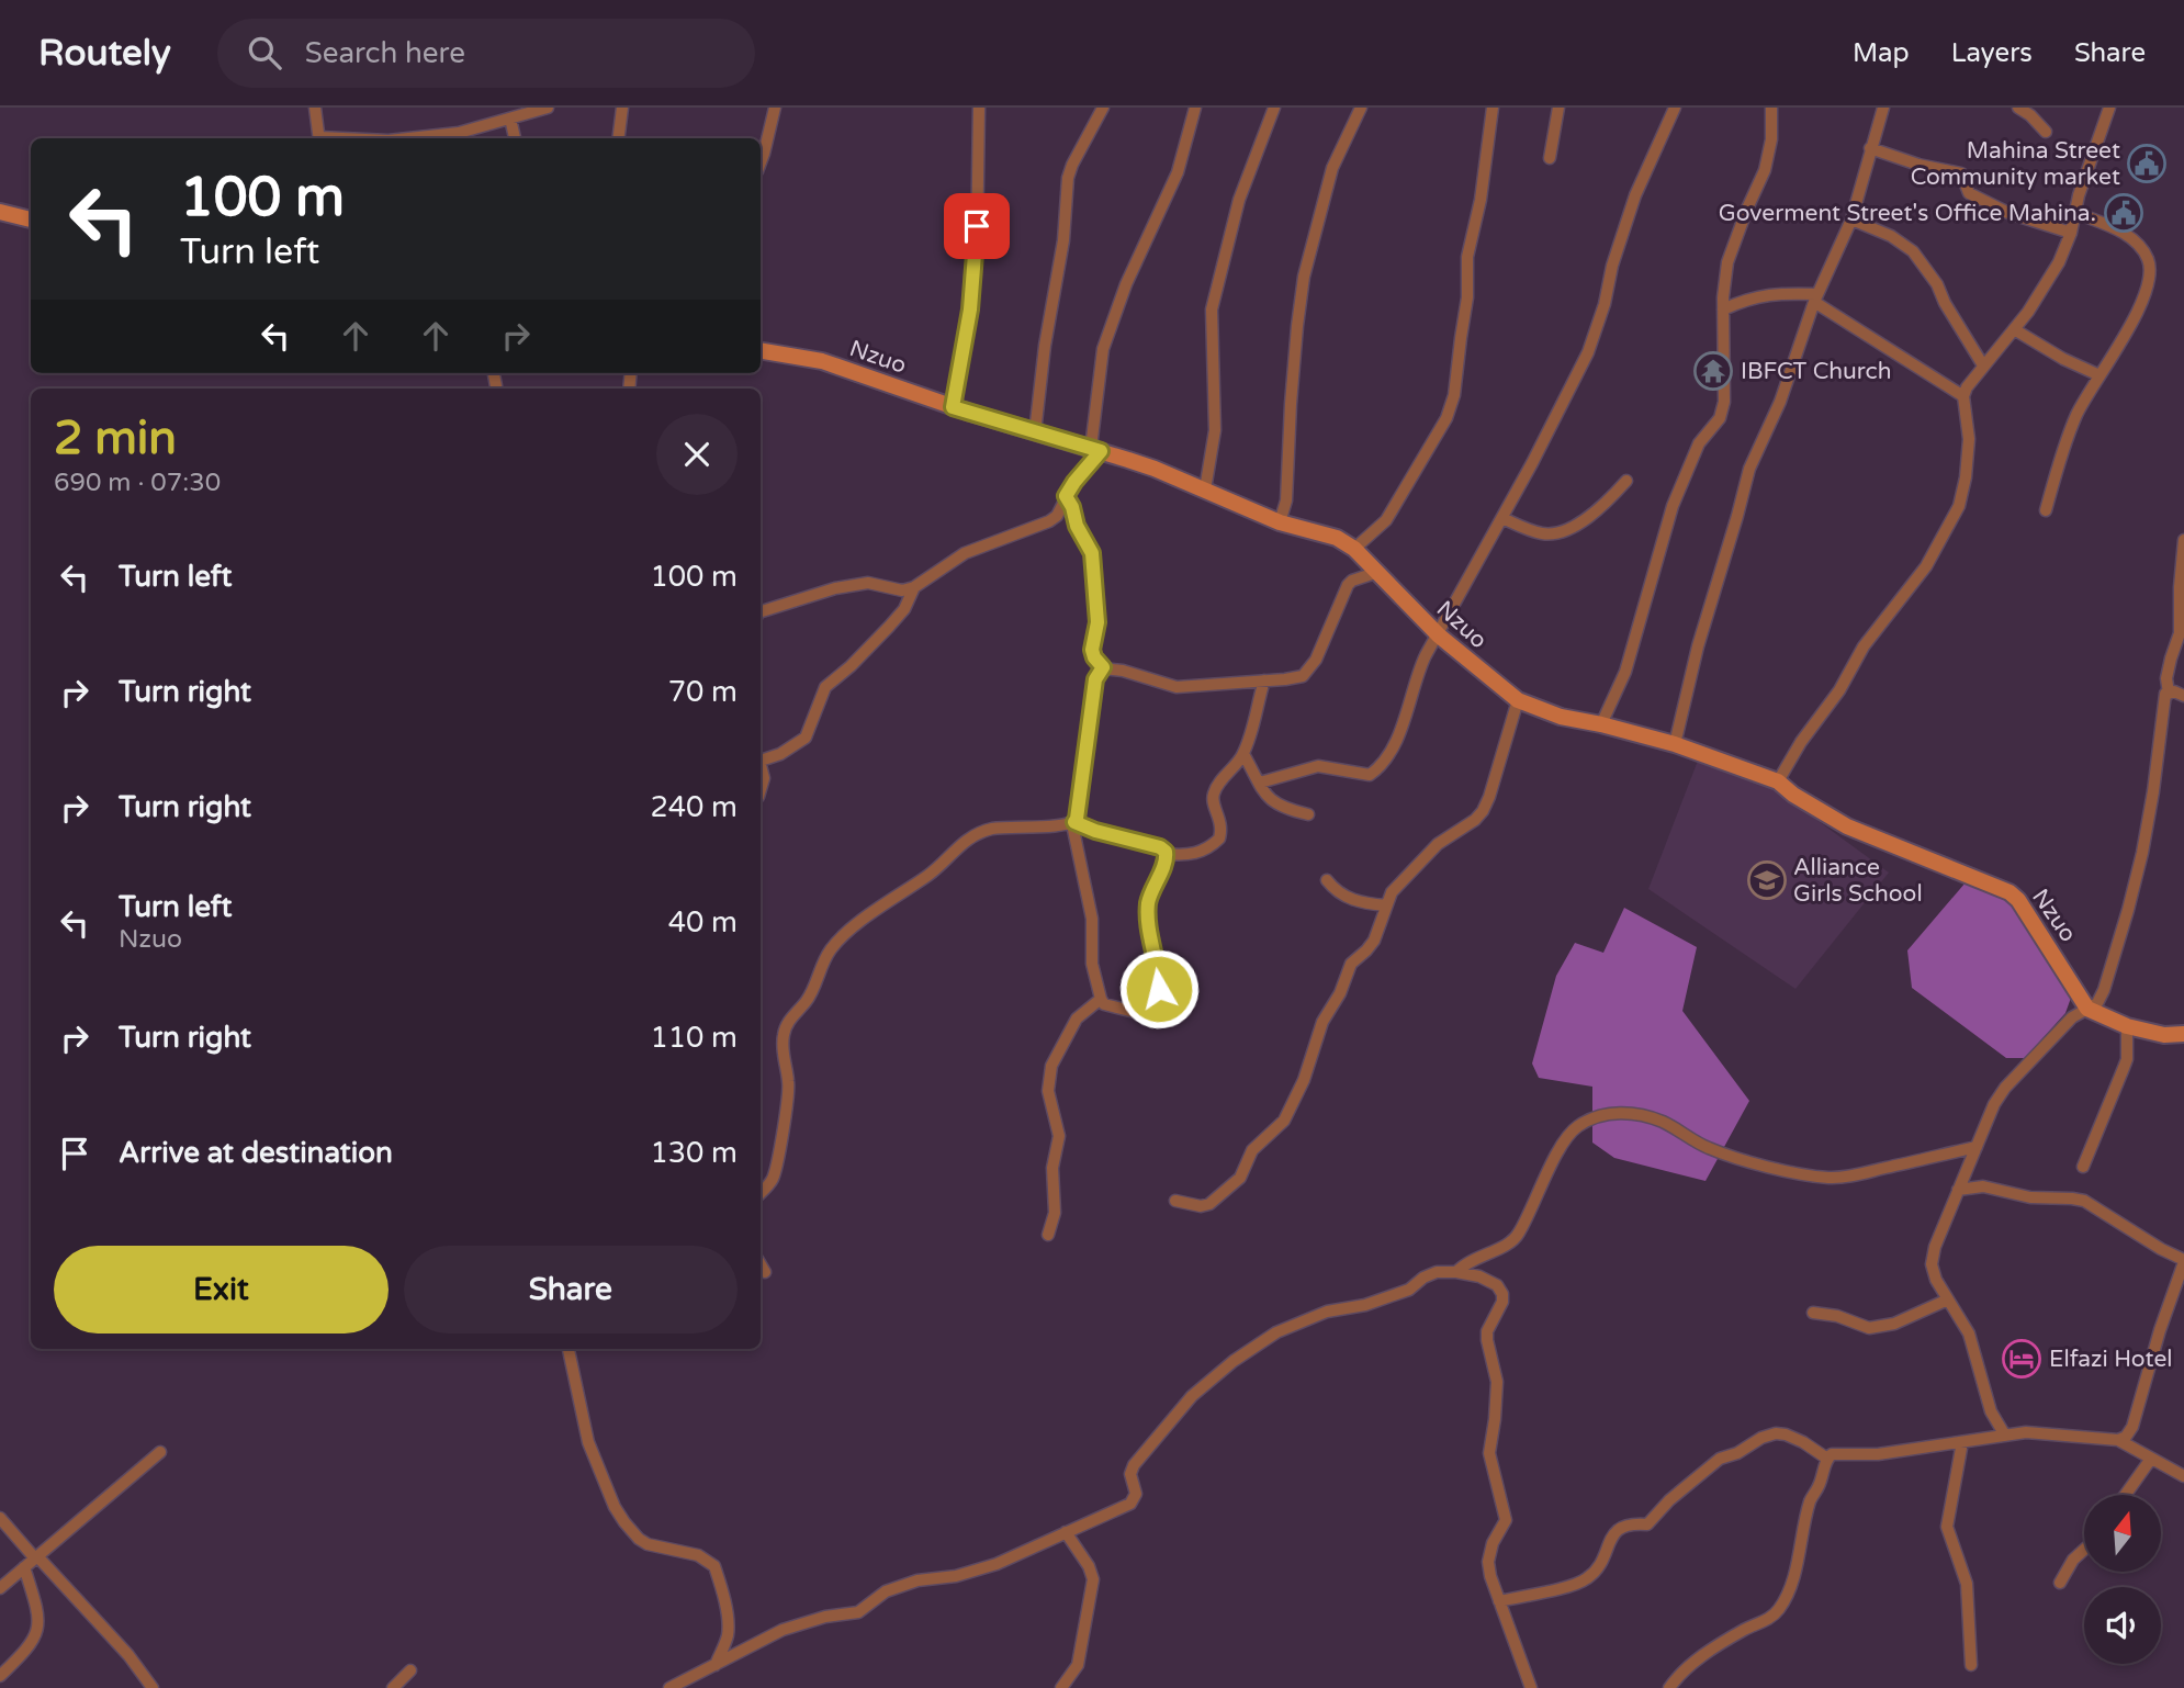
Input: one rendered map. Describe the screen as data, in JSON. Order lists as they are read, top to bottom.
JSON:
{
  "streets": {
    "street": ["Nzuo"]
  },
  "places": {
    "public building": ["Mahina Street Community market", "Goverment Street's Office Mahina."],
    "temple": ["IBFCT Church"],
    "school or university": ["Alliance Girls School"],
    "hotel": ["Elfazi Hotel"]
  },
  "north": "top",
  "page": {
    "header": "Routely",
    "search": "Search here",
    "nav": ["Map", "Layers", "Share"],
    "turn": ["100 m", "Turn left"],
    "heading": ["2 min", "690 m · 07:30"],
    "list": [
      {
        "name": "Turn left",
        "value": "100 m"
      },
      {
        "name": "Turn right",
        "value": "70 m"
      },
      {
        "name": "Turn right",
        "value": "240 m"
      },
      {
        "name": "Turn left",
        "note": "Nzuo",
        "value": "40 m"
      },
      {
        "name": "Turn right",
        "value": "110 m"
      },
      {
        "name": "Arrive at destination",
        "value": "130 m"
      }
    ],
    "buttons": ["Exit", "Share"]
  }
}
